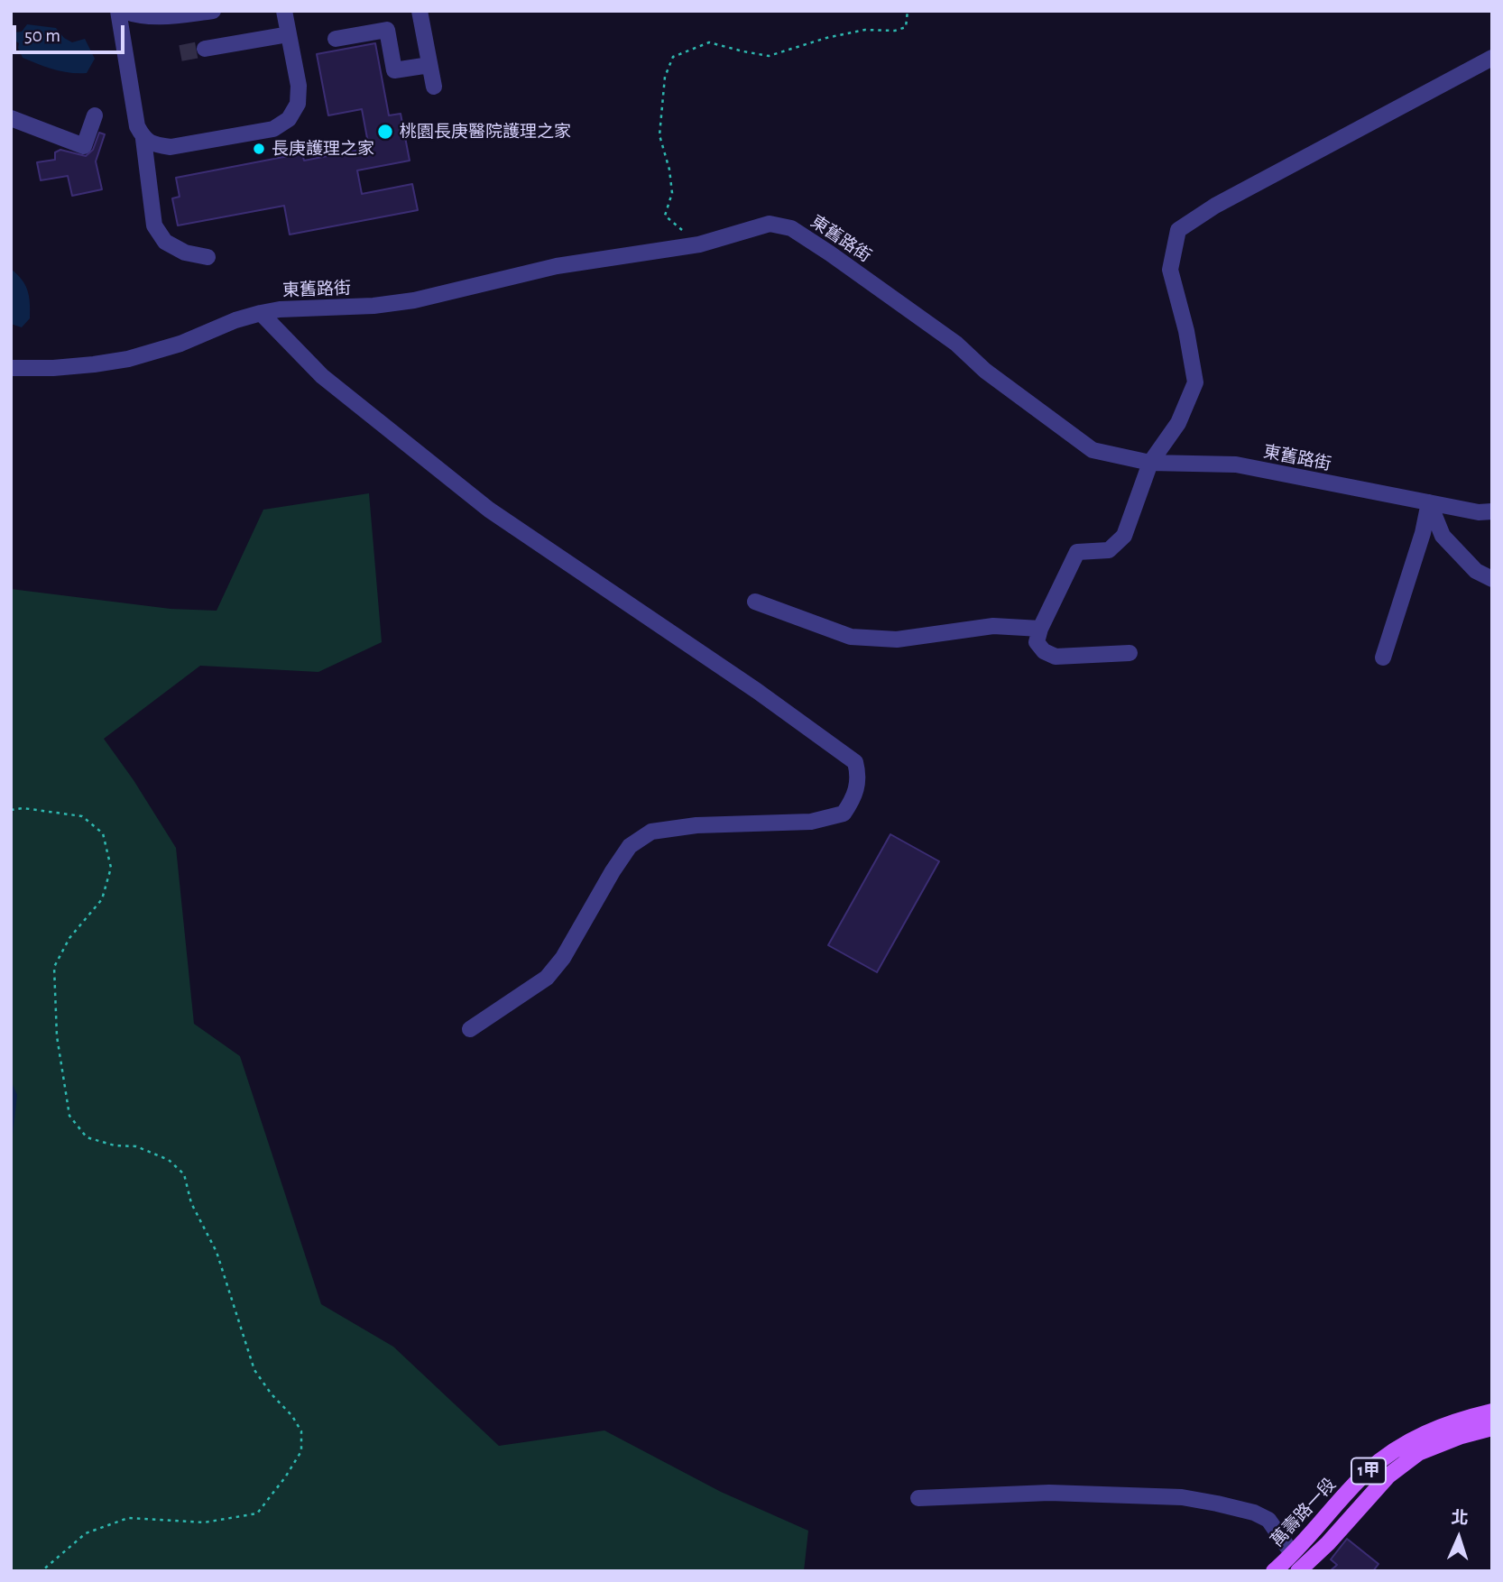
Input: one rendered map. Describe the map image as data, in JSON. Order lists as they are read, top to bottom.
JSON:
{
  "streets": {
    "main road": ["1甲", "萬壽路一段"],
    "street": ["東舊路街"]
  },
  "places": ["桃園長庚醫院護理之家", "長庚護理之家"],
  "scale_bar": "50 m",
  "north": "top"
}
